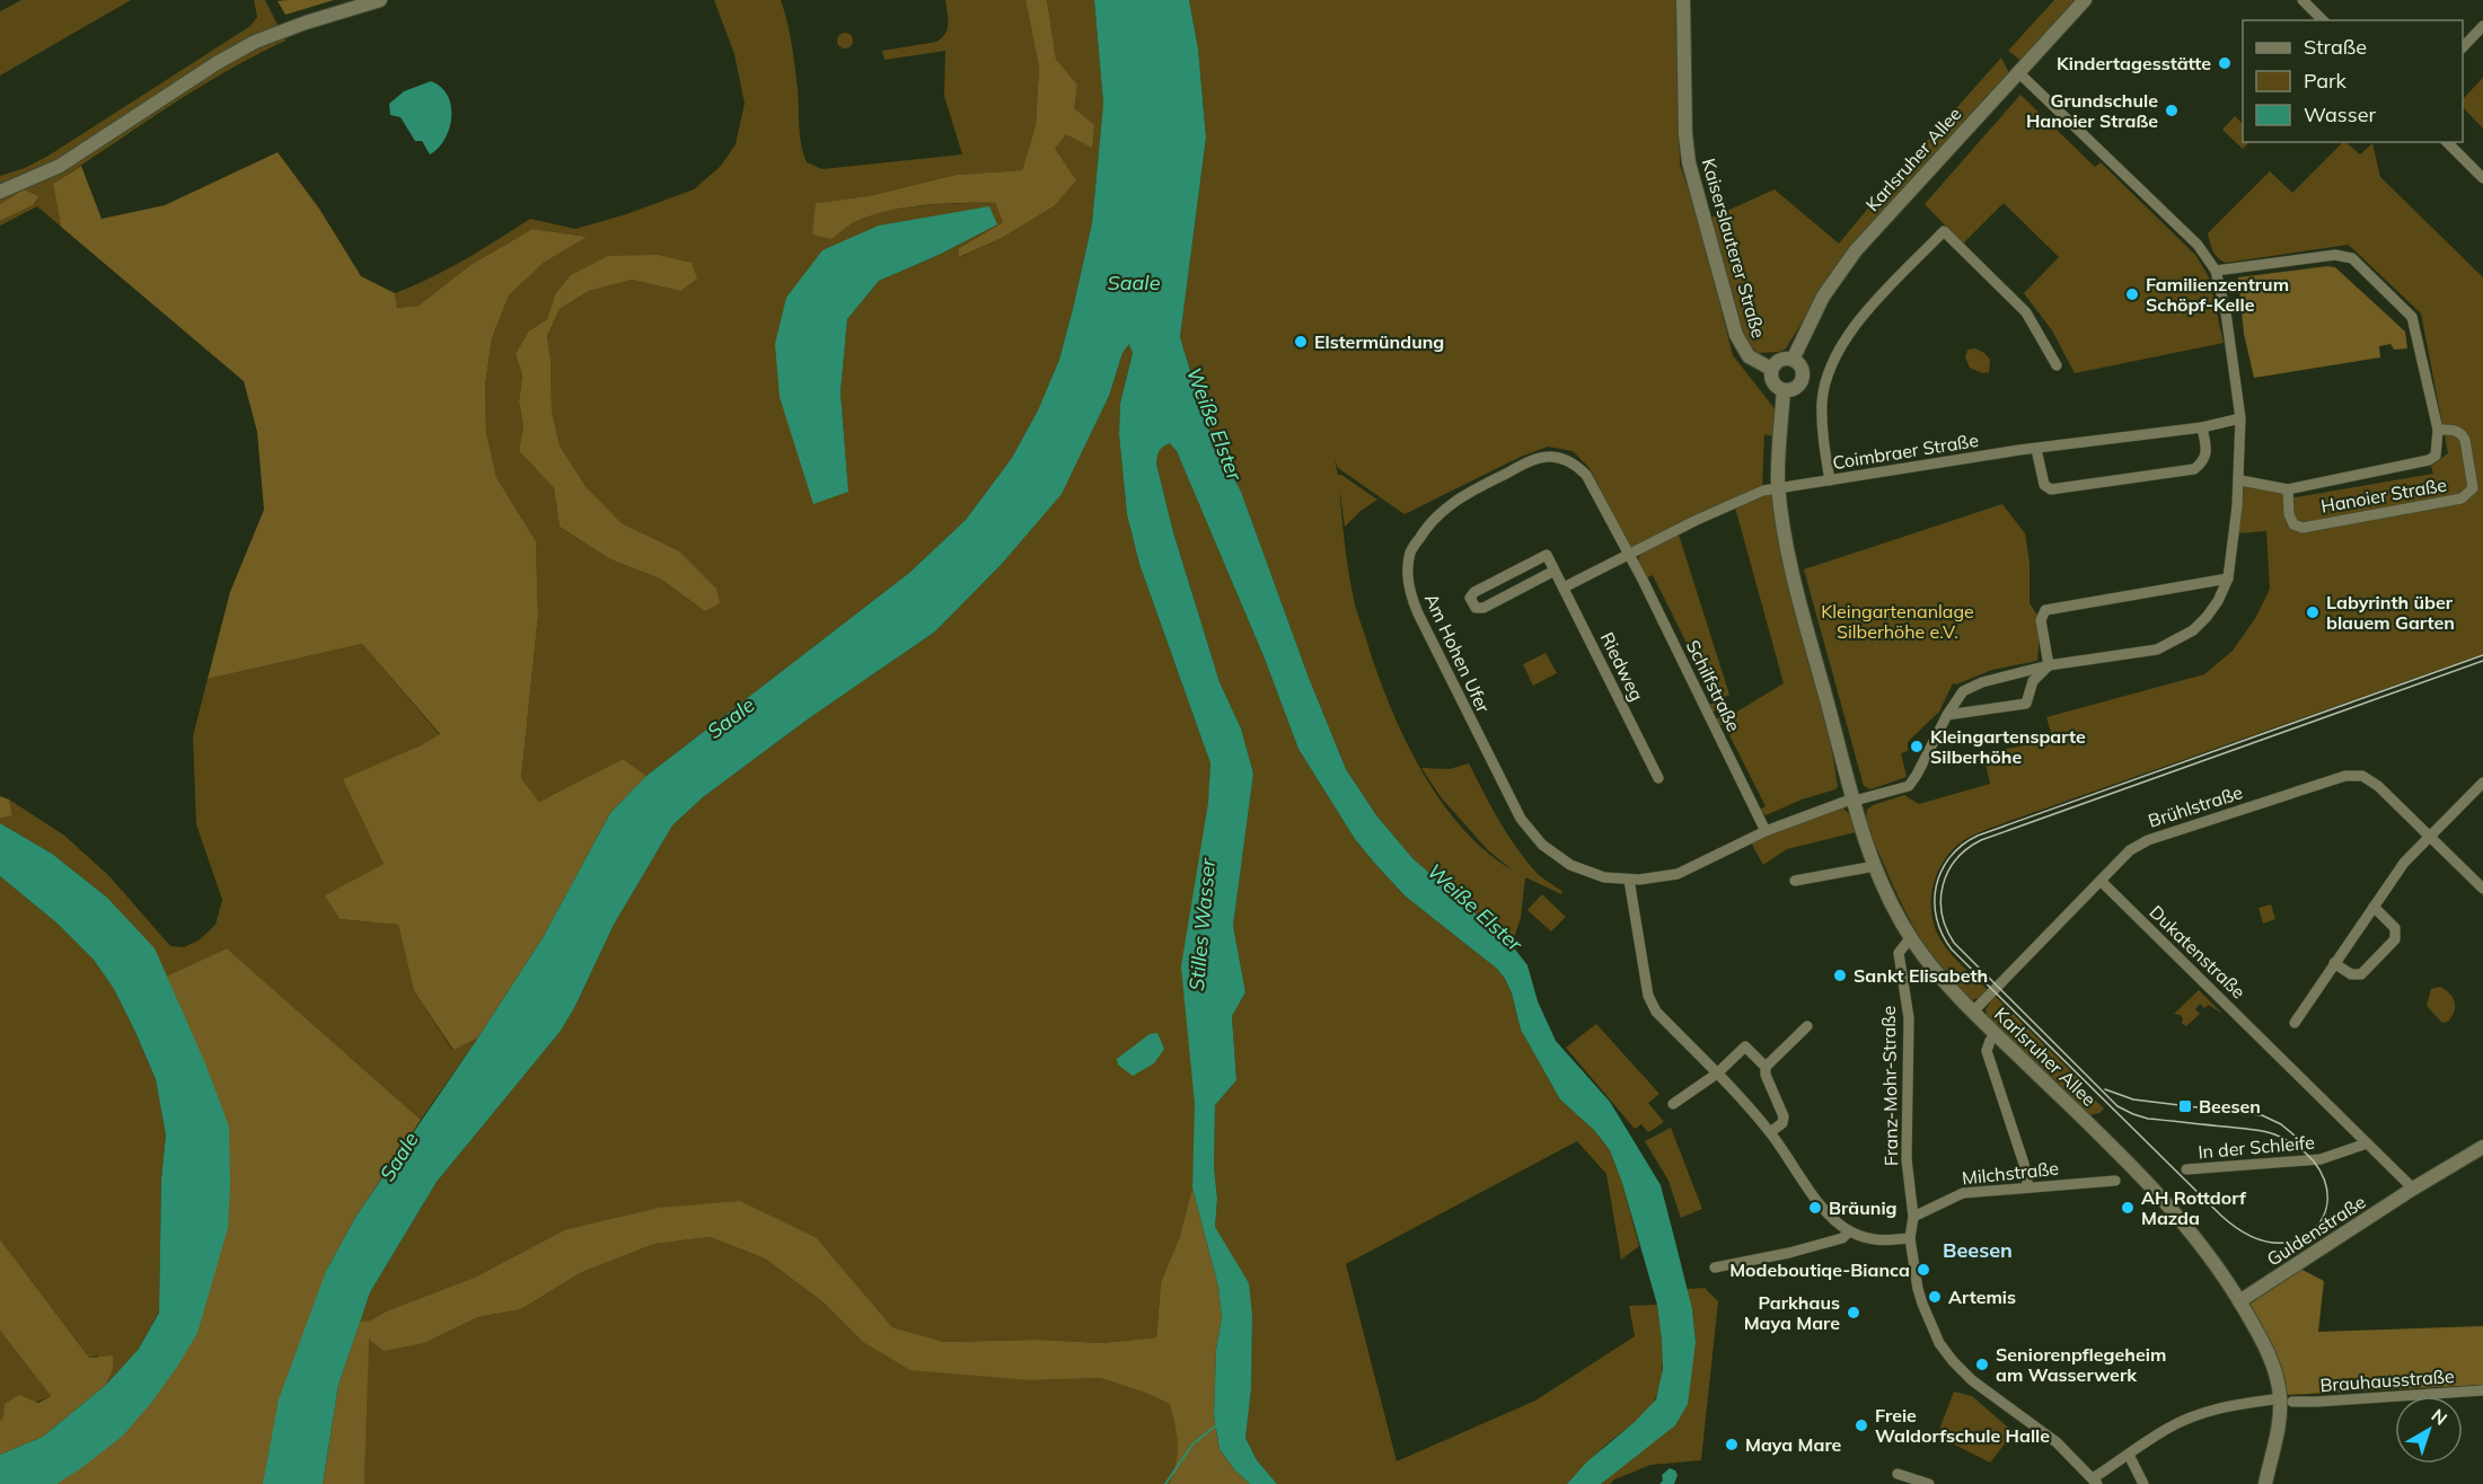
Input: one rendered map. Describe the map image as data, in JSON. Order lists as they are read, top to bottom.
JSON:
{
  "streets": {
    "street": [
      "Karlsruher Allee",
      "Kaiserslauterer Straße",
      "Coimbraer Straße",
      "Hanoier Straße",
      "Am Hohen Ufer",
      "Riedweg",
      "Schilfstraße",
      "Brühlstraße",
      "Dukatenstraße",
      "Franz-Mohr-Straße",
      "In der Schleife",
      "Milchstraße",
      "Guldenstraße",
      "Brauhausstraße"
    ]
  },
  "crossings": [
    ["Karlsruher Allee", "Kaiserslauterer Straße"],
    ["Karlsruher Allee", "Coimbraer Straße"],
    ["Karlsruher Allee", "Am Hohen Ufer"],
    ["Karlsruher Allee", "Brühlstraße"],
    ["Karlsruher Allee", "Franz-Mohr-Straße"],
    ["Karlsruher Allee", "Guldenstraße"],
    ["Am Hohen Ufer", "Schilfstraße"],
    ["Brühlstraße", "Dukatenstraße"],
    ["Dukatenstraße", "In der Schleife"],
    ["Franz-Mohr-Straße", "Milchstraße"]
  ],
  "districts": ["Beesen"],
  "water": ["Saale", "Weiße Elster", "Stilles Wasser"],
  "parks": ["Kleingartenanlage Silberhöhe e.V."],
  "places": {
    "other": [
      "Kindertagesstätte",
      "Grundschule Hanoier Straße",
      "Familienzentrum Schöpf-Kelle",
      "Elstermündung",
      "Labyrinth über blauem Garten",
      "Kleingartensparte Silberhöhe",
      "Sankt Elisabeth",
      "Bräunig",
      "AH Rottdorf Mazda",
      "Modeboutiqe-Bianca",
      "Artemis",
      "Parkhaus Maya Mare",
      "Seniorenpflegeheim am Wasserwerk",
      "Freie Waldorfschule Halle",
      "Maya Mare"
    ],
    "transit": ["Beesen"]
  },
  "legend": ["Straße", "Park", "Wasser"],
  "north": "top right"
}
